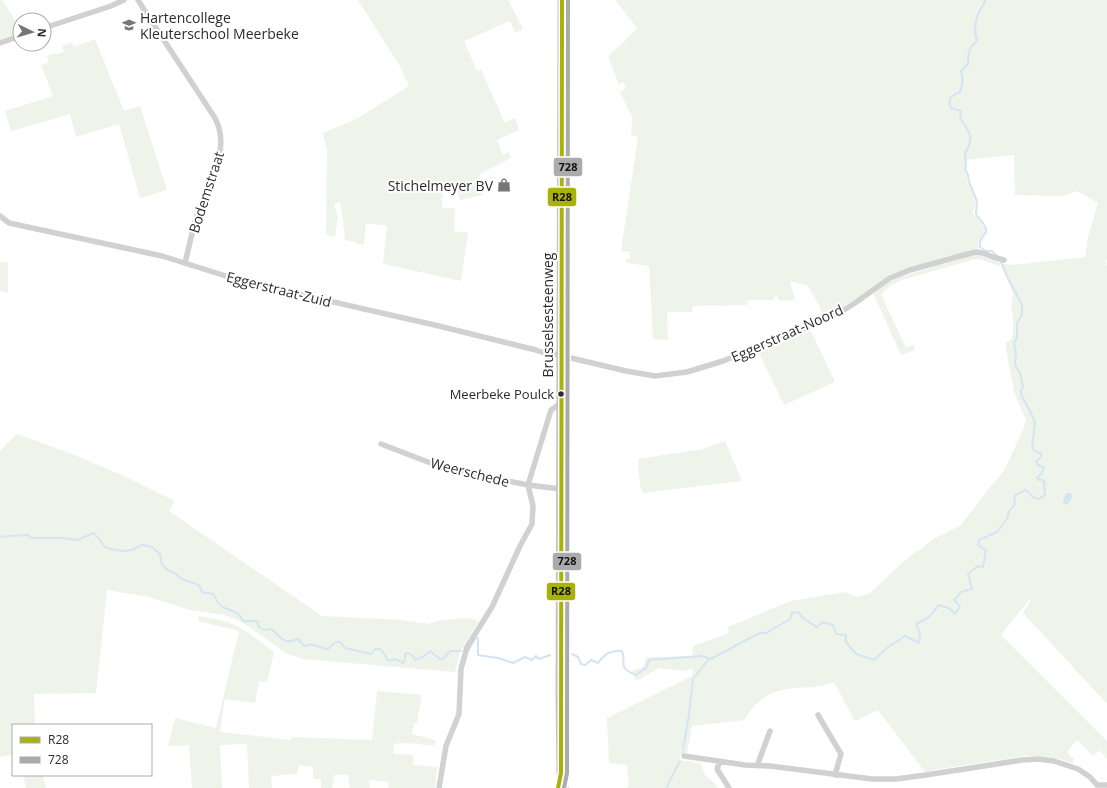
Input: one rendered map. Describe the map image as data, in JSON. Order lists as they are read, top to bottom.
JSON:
{
  "streets": {
    "main road": ["Brusselsesteenweg"],
    "street": [
      "Bodemstraat",
      "Eggerstraat-Zuid",
      "Eggerstraat-Noord",
      "Weerschede"
    ]
  },
  "crossings": [
    ["Bodemstraat", "Eggerstraat-Zuid"],
    ["Eggerstraat-Zuid", "Brusselsesteenweg"],
    ["Eggerstraat-Zuid", "Eggerstraat-Noord"],
    ["Brusselsesteenweg", "Eggerstraat-Noord"],
    ["Brusselsesteenweg", "Weerschede"]
  ],
  "places": {
    "school or university": ["Hartencollege Kleuterschool Meerbeke"],
    "shop": ["Stichelmeyer BV"],
    "other": ["Meerbeke Poulck"]
  },
  "lines": ["transit line R28", "transit line 728"],
  "legend": ["R28", "728"],
  "north": "right"
}
